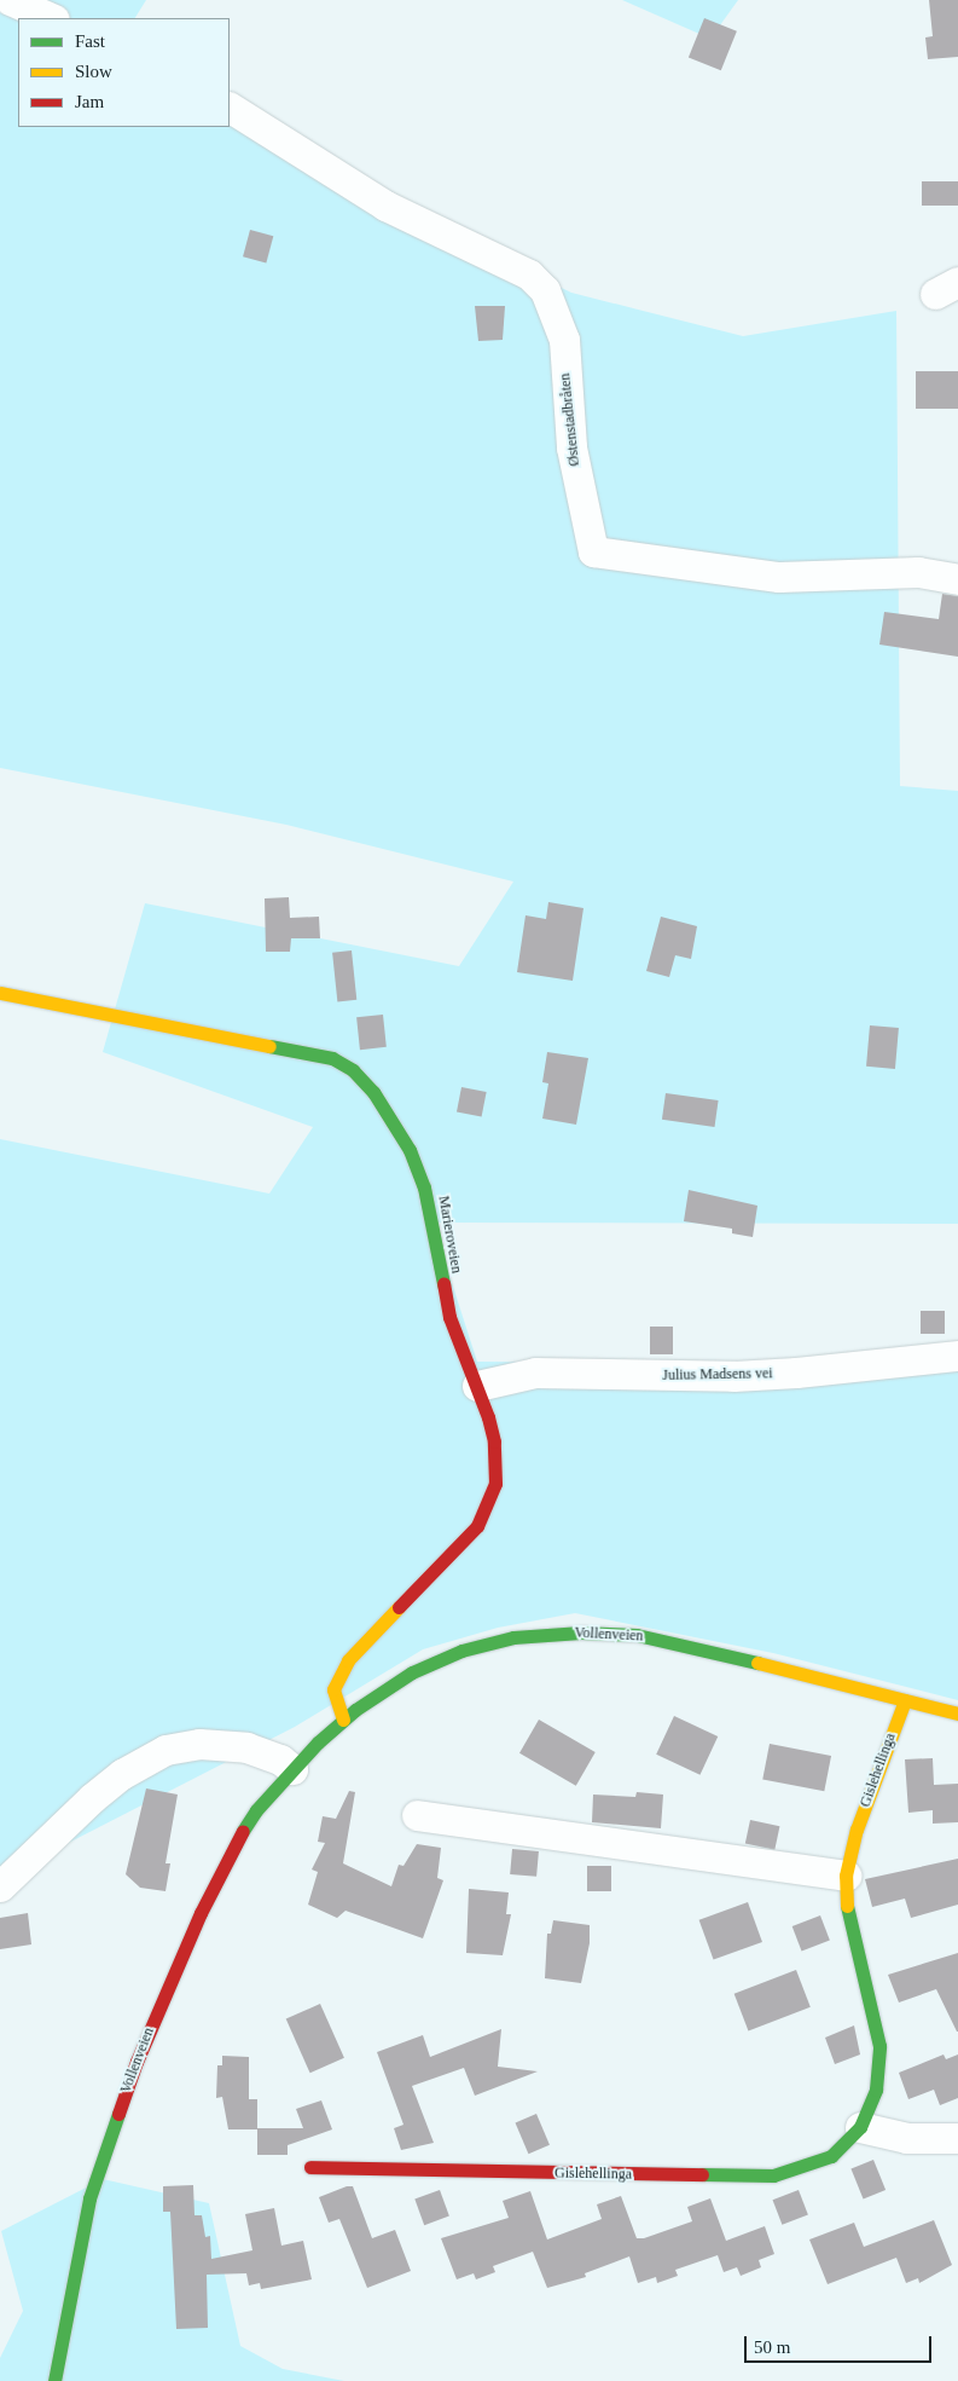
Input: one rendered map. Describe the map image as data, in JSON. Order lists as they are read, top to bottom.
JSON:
{
  "streets": {
    "street": [
      "Østenstadbråten",
      "Marieroveien",
      "Julius Madsens vei",
      "Vollenveien",
      "Gislehellinga"
    ]
  },
  "crossings": [
    ["Marieroveien", "Julius Madsens vei"],
    ["Marieroveien", "Vollenveien"],
    ["Vollenveien", "Gislehellinga"]
  ],
  "legend": ["Fast", "Slow", "Jam"],
  "scale_bar": "50 m"
}
